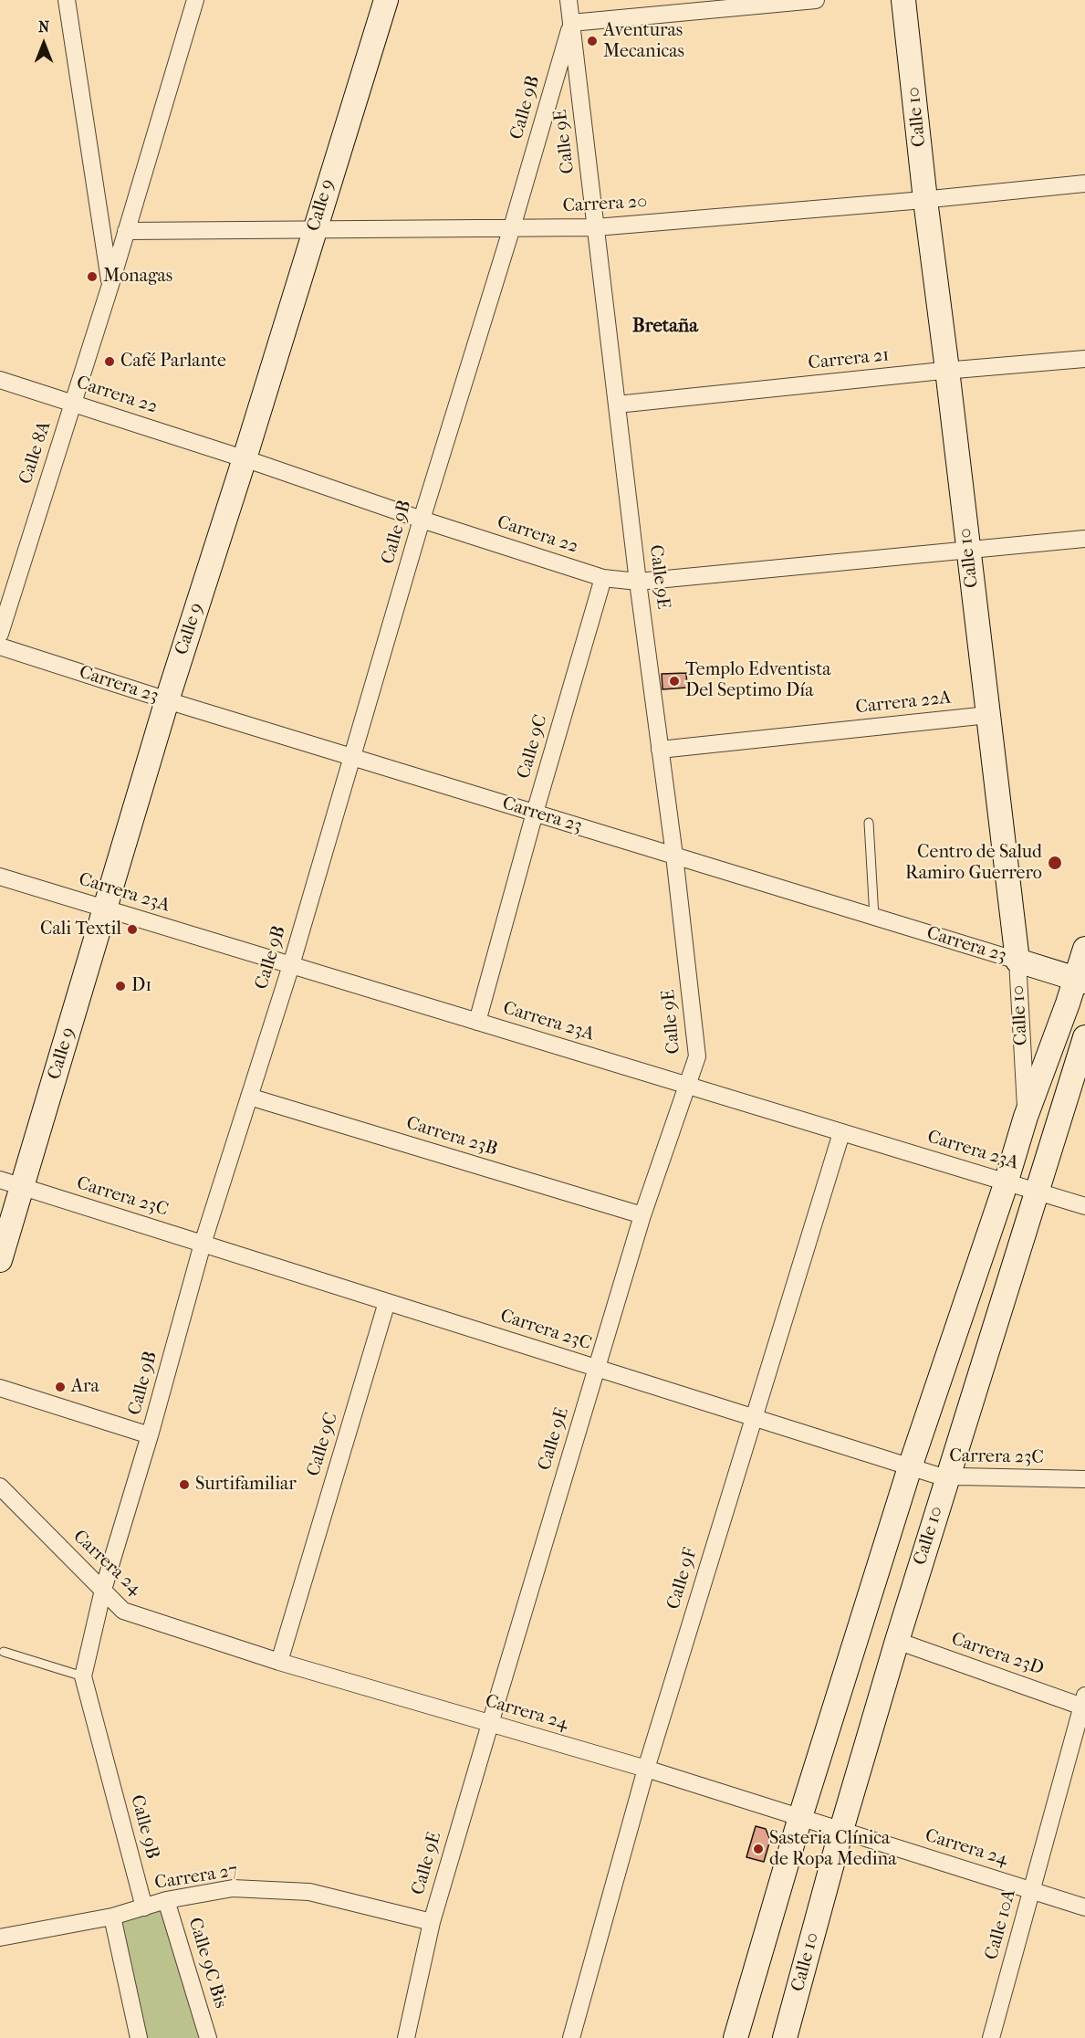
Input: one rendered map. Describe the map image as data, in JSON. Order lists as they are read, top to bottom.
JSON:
{
  "streets": {
    "main road": ["Calle 10", "Calle 9", "Carrera 23"],
    "street": [
      "Calle 9B",
      "Calle 9E",
      "Carrera 20",
      "Carrera 21",
      "Carrera 22",
      "Calle 8A",
      "Carrera 22A",
      "Calle 9C",
      "Carrera 23A",
      "Carrera 23B",
      "Carrera 23C",
      "Carrera 24",
      "Calle 9F",
      "Carrera 23D",
      "Carrera 27",
      "Calle 10A",
      "Calle 9C Bis"
    ]
  },
  "crossings": [
    ["Calle 9B", "Calle 9E"],
    ["Calle 9B", "Carrera 20"],
    ["Calle 9B", "Carrera 22"],
    ["Calle 9B", "Carrera 23"],
    ["Calle 9B", "Carrera 23A"],
    ["Calle 9B", "Carrera 23B"],
    ["Calle 9B", "Carrera 23C"],
    ["Calle 9B", "Carrera 24"],
    ["Calle 9B", "Carrera 27"],
    ["Calle 10", "Carrera 20"],
    ["Calle 10", "Carrera 21"],
    ["Calle 10", "Carrera 22"],
    ["Calle 10", "Carrera 23"],
    ["Calle 10", "Carrera 22A"],
    ["Calle 10", "Carrera 23A"],
    ["Calle 10", "Carrera 23C"],
    ["Calle 10", "Carrera 24"],
    ["Calle 10", "Carrera 23D"],
    ["Calle 9E", "Carrera 20"],
    ["Calle 9E", "Carrera 21"],
    ["Calle 9E", "Carrera 22"],
    ["Calle 9E", "Carrera 23"],
    ["Calle 9E", "Carrera 22A"],
    ["Calle 9E", "Carrera 23A"],
    ["Calle 9E", "Carrera 23B"],
    ["Calle 9E", "Carrera 23C"],
    ["Calle 9E", "Carrera 24"],
    ["Calle 9E", "Carrera 27"],
    ["Carrera 20", "Calle 9"],
    ["Carrera 20", "Calle 8A"],
    ["Calle 9", "Carrera 22"],
    ["Calle 9", "Carrera 23"],
    ["Calle 9", "Carrera 23A"],
    ["Calle 9", "Carrera 23C"],
    ["Carrera 22", "Calle 8A"],
    ["Carrera 22", "Calle 9C"],
    ["Carrera 23", "Calle 9C"],
    ["Calle 9C", "Carrera 23A"],
    ["Calle 9C", "Carrera 23C"],
    ["Calle 9C", "Carrera 24"],
    ["Carrera 23A", "Calle 9F"],
    ["Carrera 23C", "Calle 9F"],
    ["Carrera 24", "Calle 9F"],
    ["Carrera 24", "Calle 10A"],
    ["Carrera 23D", "Calle 10A"],
    ["Carrera 27", "Calle 9C Bis"]
  ],
  "districts": ["Bretaña"],
  "places": [
    "Aventuras Mecanicas",
    "Monagas",
    "Café Parlante",
    "Templo Edventista Del Septimo Día",
    "Centro de Salud Ramiro Guerrero",
    "Cali Textil",
    "D1",
    "Ara",
    "Surtifamiliar",
    "Sasteria Clínica de Ropa Medina"
  ],
  "north": "top"
}
